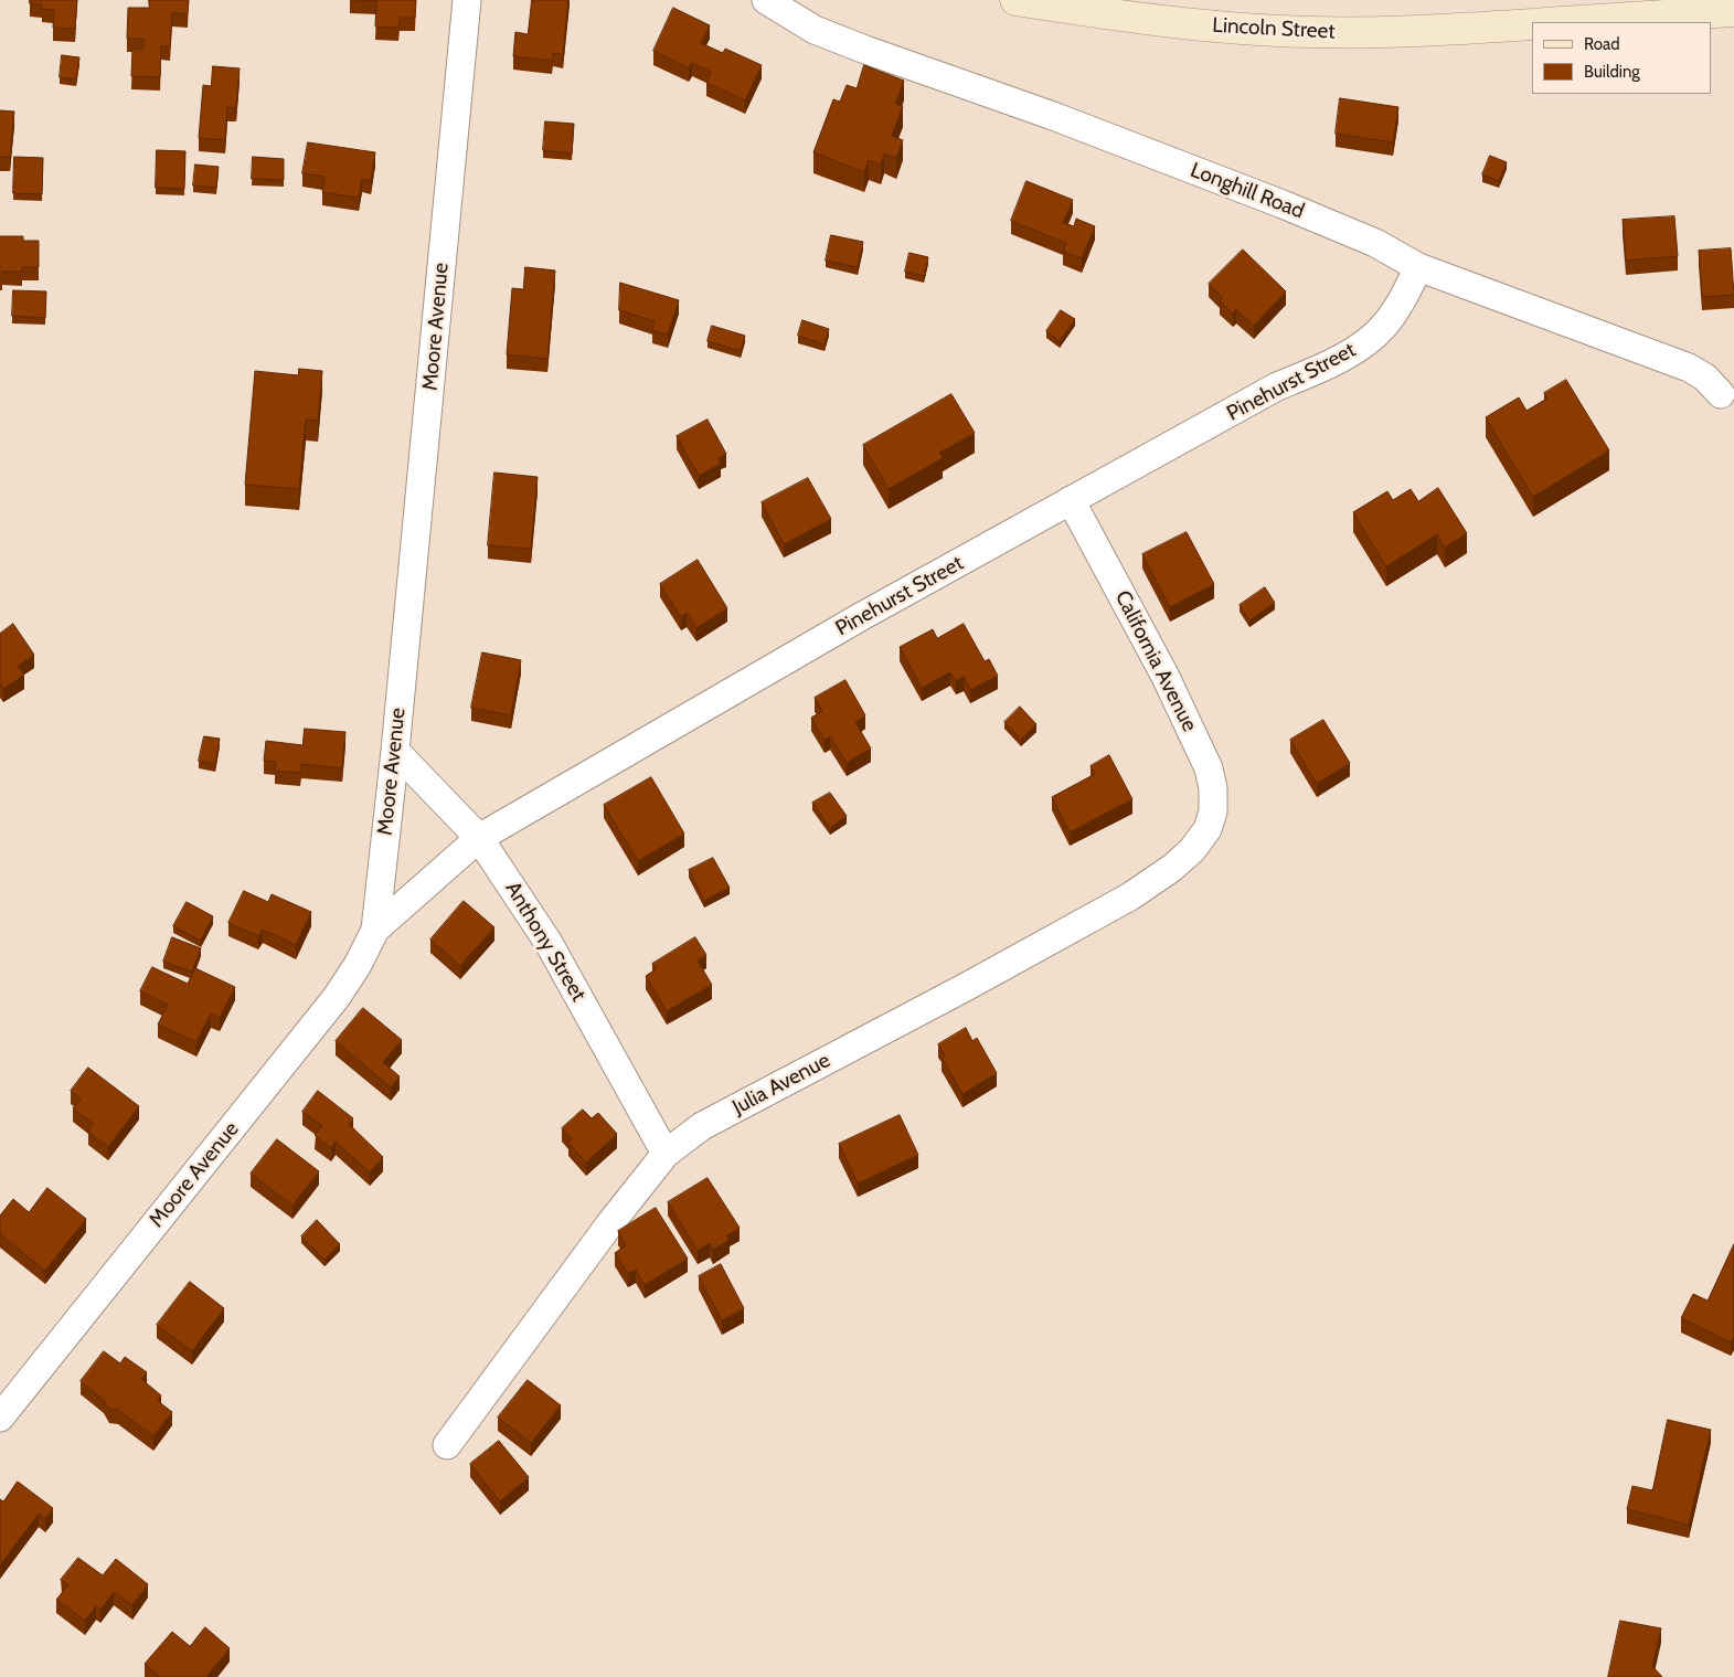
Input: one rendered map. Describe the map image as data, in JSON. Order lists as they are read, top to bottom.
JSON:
{
  "streets": {
    "main road": ["Lincoln Street"],
    "street": [
      "Longhill Road",
      "Moore Avenue",
      "Pinehurst Street",
      "California Avenue",
      "Anthony Street",
      "Julia Avenue"
    ]
  },
  "crossings": [
    ["Longhill Road", "Pinehurst Street"],
    ["Moore Avenue", "Pinehurst Street"],
    ["Moore Avenue", "Anthony Street"],
    ["Pinehurst Street", "California Avenue"],
    ["Pinehurst Street", "Anthony Street"],
    ["California Avenue", "Julia Avenue"],
    ["Anthony Street", "Julia Avenue"]
  ],
  "legend": ["Road", "Building"]
}
